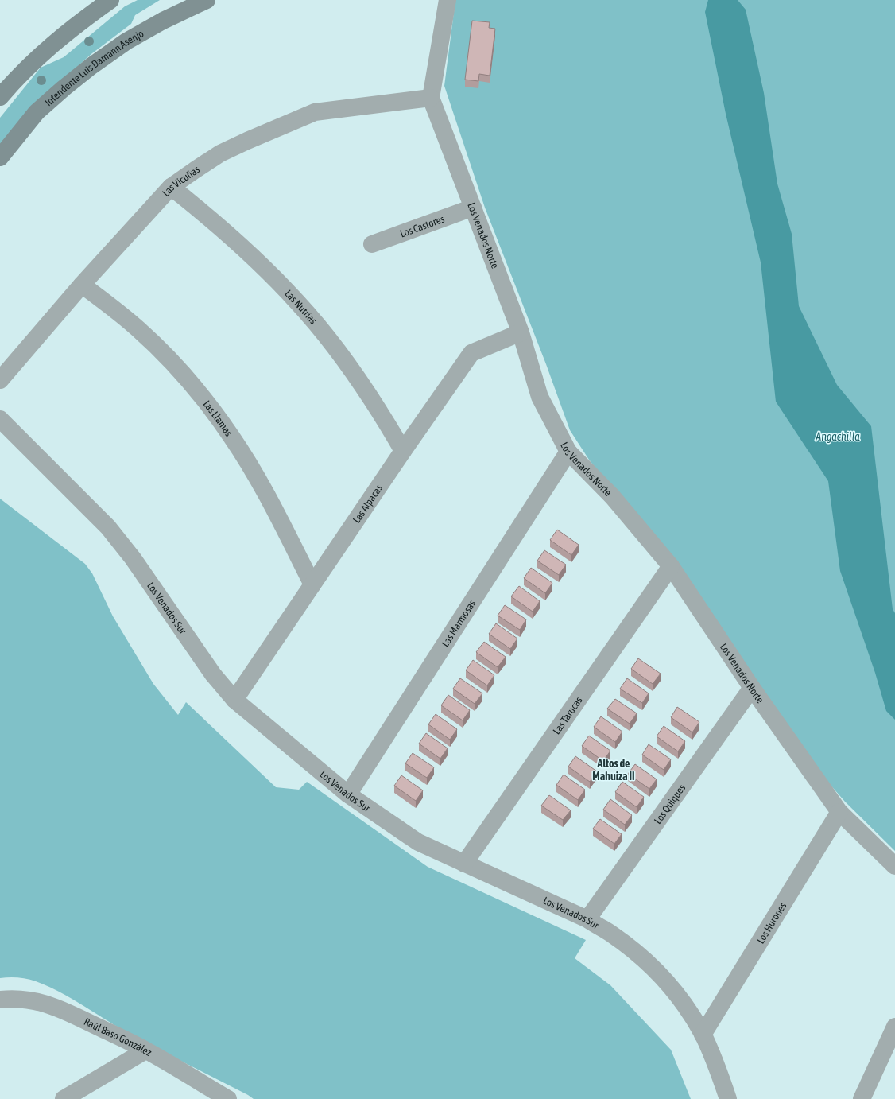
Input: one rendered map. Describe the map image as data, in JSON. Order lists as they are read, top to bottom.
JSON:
{
  "streets": {
    "main road": ["Intendente Luis Damann Asenjo"],
    "street": [
      "Las Vicuñas",
      "Los Castores",
      "Los Venados Norte",
      "Las Nutrias",
      "Las Llamas",
      "Las Alpacas",
      "Los Venados Sur",
      "Las Marmosas",
      "Las Tarucas",
      "Los Quiques",
      "Los Hurones",
      "Raúl Baso González"
    ]
  },
  "crossings": [
    ["Las Vicuñas", "Los Venados Norte"],
    ["Las Vicuñas", "Las Nutrias"],
    ["Las Vicuñas", "Las Llamas"],
    ["Los Castores", "Los Venados Norte"],
    ["Los Venados Norte", "Las Alpacas"],
    ["Los Venados Norte", "Las Marmosas"],
    ["Los Venados Norte", "Las Tarucas"],
    ["Los Venados Norte", "Los Quiques"],
    ["Los Venados Norte", "Los Hurones"],
    ["Las Nutrias", "Las Alpacas"],
    ["Las Llamas", "Las Alpacas"],
    ["Las Alpacas", "Los Venados Sur"],
    ["Los Venados Sur", "Las Marmosas"],
    ["Los Venados Sur", "Las Tarucas"],
    ["Los Venados Sur", "Los Quiques"],
    ["Los Venados Sur", "Los Hurones"]
  ],
  "districts": ["Altos de Mahuiza II"],
  "water": ["Angachilla"]
}
